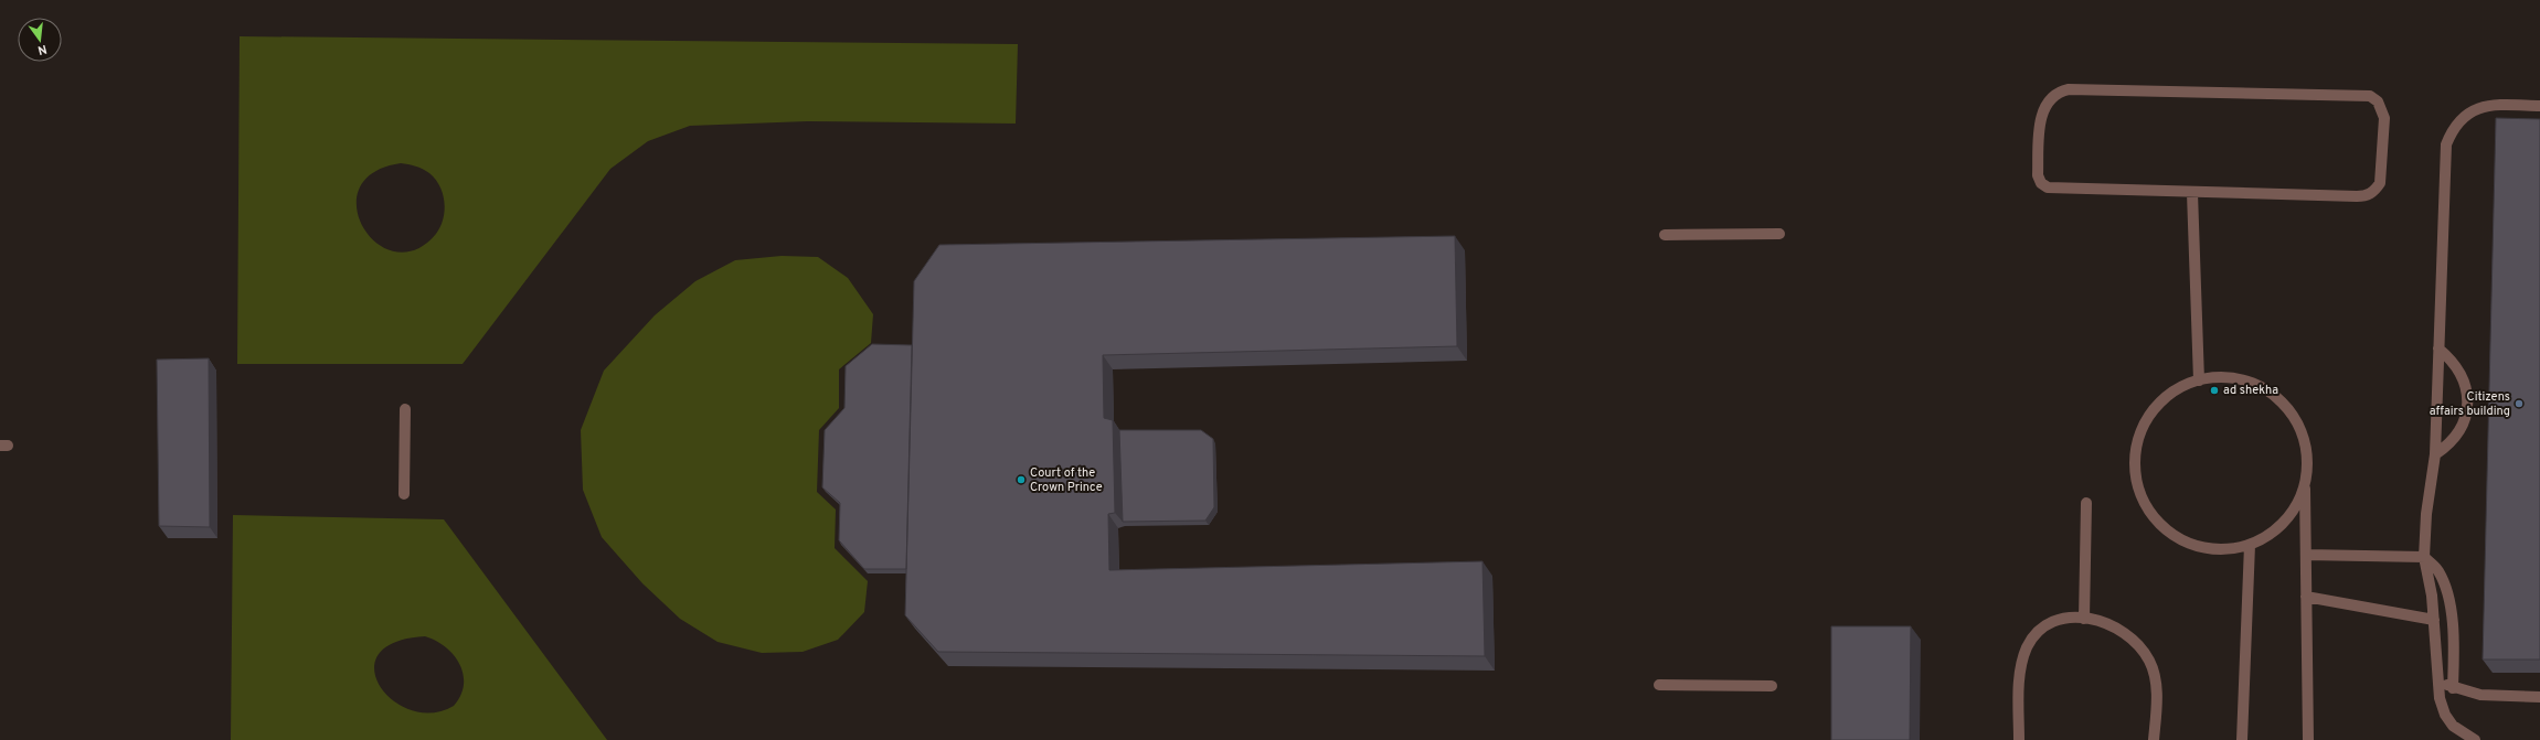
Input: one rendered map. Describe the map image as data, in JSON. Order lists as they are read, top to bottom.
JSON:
{
  "places": ["ad shekha", "Citizens affairs building", "Court of the Crown Prince"],
  "north": "bottom"
}
